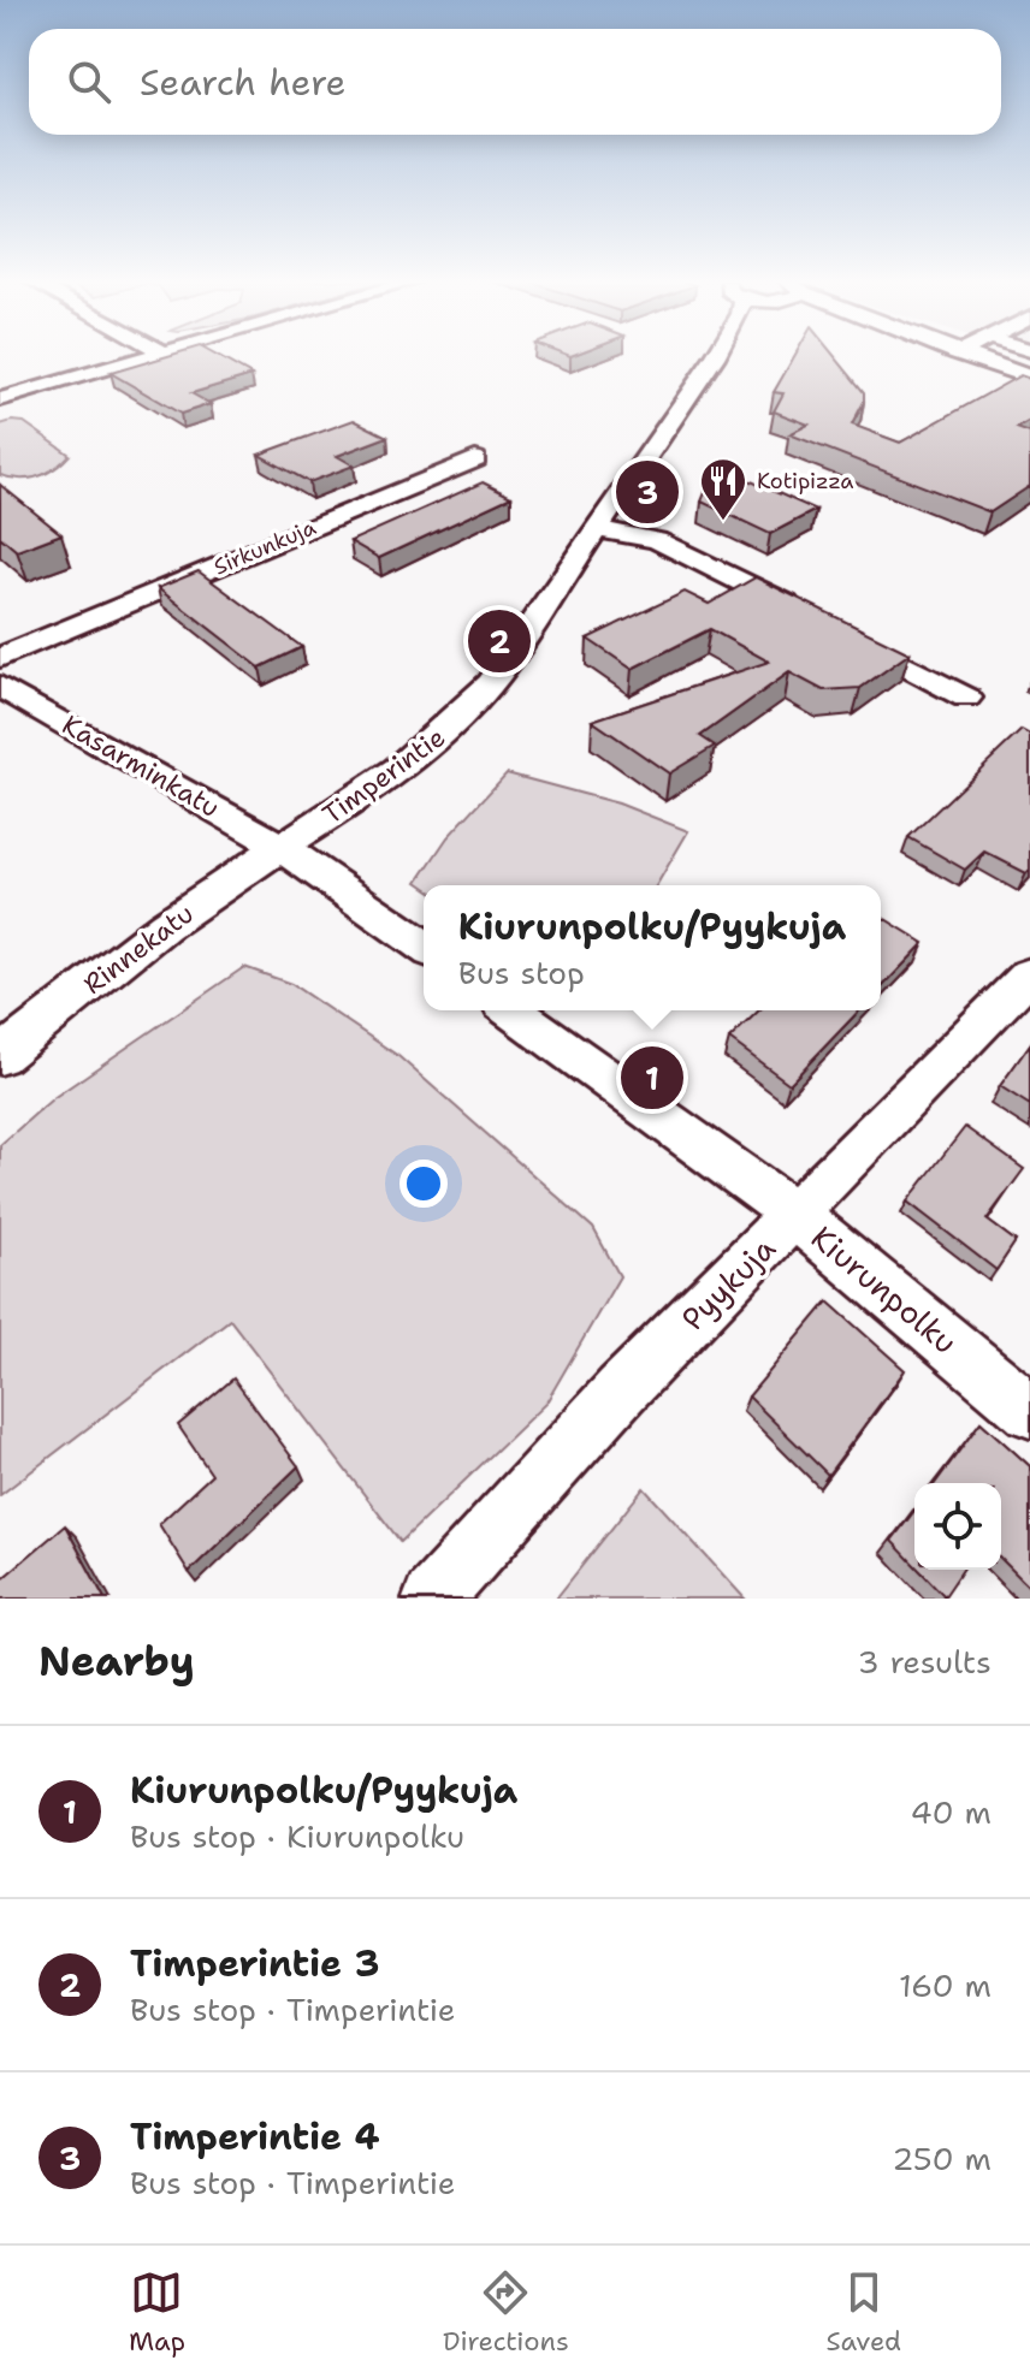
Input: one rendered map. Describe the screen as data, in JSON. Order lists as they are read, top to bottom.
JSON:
{
  "streets": {
    "street": [
      "Sirkunkuja",
      "Kasarminkatu",
      "Timperintie",
      "Rinnekatu",
      "Pyykuja",
      "Kiurunpolku"
    ]
  },
  "crossings": [
    ["Kasarminkatu", "Timperintie"],
    ["Kasarminkatu", "Rinnekatu"],
    ["Timperintie", "Rinnekatu"],
    ["Pyykuja", "Kiurunpolku"]
  ],
  "places": {
    "restaurant": ["Kotipizza"]
  },
  "page": {
    "search": "Search here",
    "pins": ["3", "2", "1"],
    "popup": ["Kiurunpolku/Pyykuja", "Bus stop"],
    "heading": ["Nearby", "3 results"],
    "list": [
      {
        "mark": "1",
        "name": "Kiurunpolku/Pyykuja",
        "note": "Bus stop · Kiurunpolku",
        "value": "40 m"
      },
      {
        "mark": "2",
        "name": "Timperintie 3",
        "note": "Bus stop · Timperintie",
        "value": "160 m"
      },
      {
        "mark": "3",
        "name": "Timperintie 4",
        "note": "Bus stop · Timperintie",
        "value": "250 m"
      }
    ],
    "nav": ["Map", "Directions", "Saved"]
  }
}
